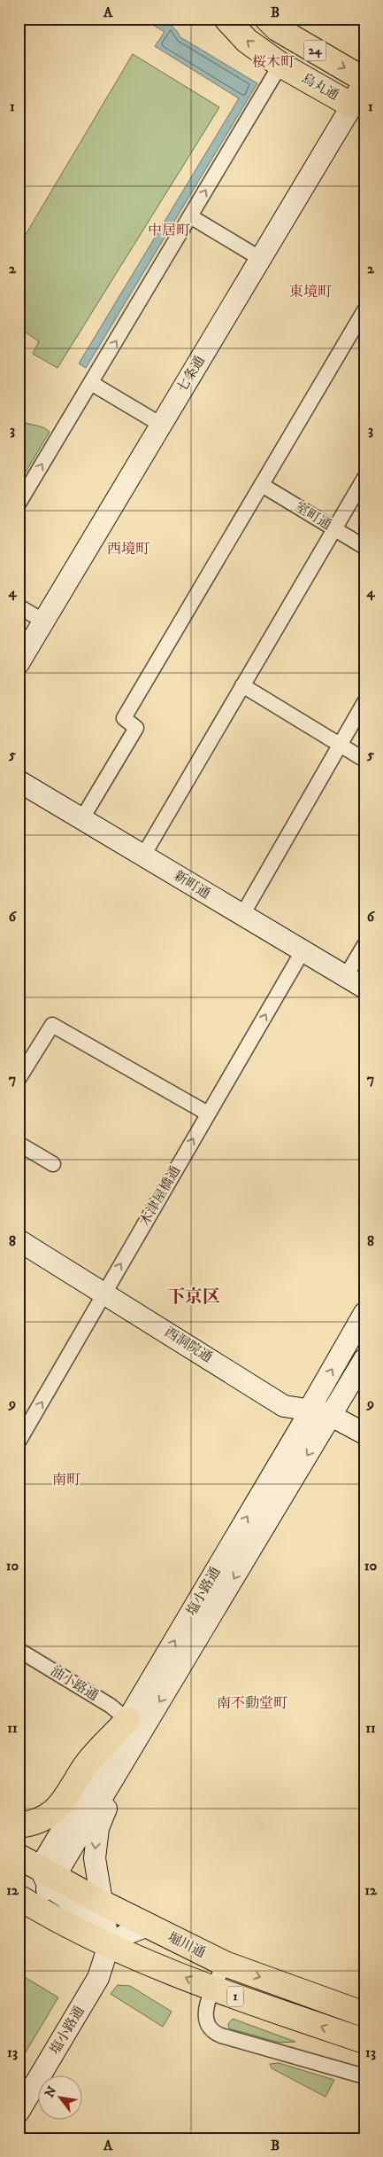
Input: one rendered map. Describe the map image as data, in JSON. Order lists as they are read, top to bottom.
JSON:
{
  "streets": {
    "highway": [
      "24",
      "烏丸通",
      "堀川通",
      "1"
    ],
    "street": [
      "七条通",
      "室町通",
      "新町通",
      "木津屋橋通",
      "西洞院通",
      "塩小路通",
      "油小路通"
    ]
  },
  "crossings": [
    ["烏丸通", "七条通"],
    ["新町通", "木津屋橋通"],
    ["木津屋橋通", "西洞院通"],
    ["西洞院通", "塩小路通"],
    ["塩小路通", "油小路通"],
    ["塩小路通", "堀川通"],
    ["塩小路通", "1"],
    ["堀川通", "1"]
  ],
  "one_way": ["木津屋橋通"],
  "districts": [
    "桜木町",
    "中居町",
    "東境町",
    "西境町",
    "下京区",
    "南町",
    "南不動堂町"
  ],
  "north": "top left",
  "grid": {
    "columns": ["A", "B"],
    "rows": [
      "1",
      "2",
      "3",
      "4",
      "5",
      "6",
      "7",
      "8",
      "9",
      "10",
      "11",
      "12",
      "13"
    ]
  }
}
